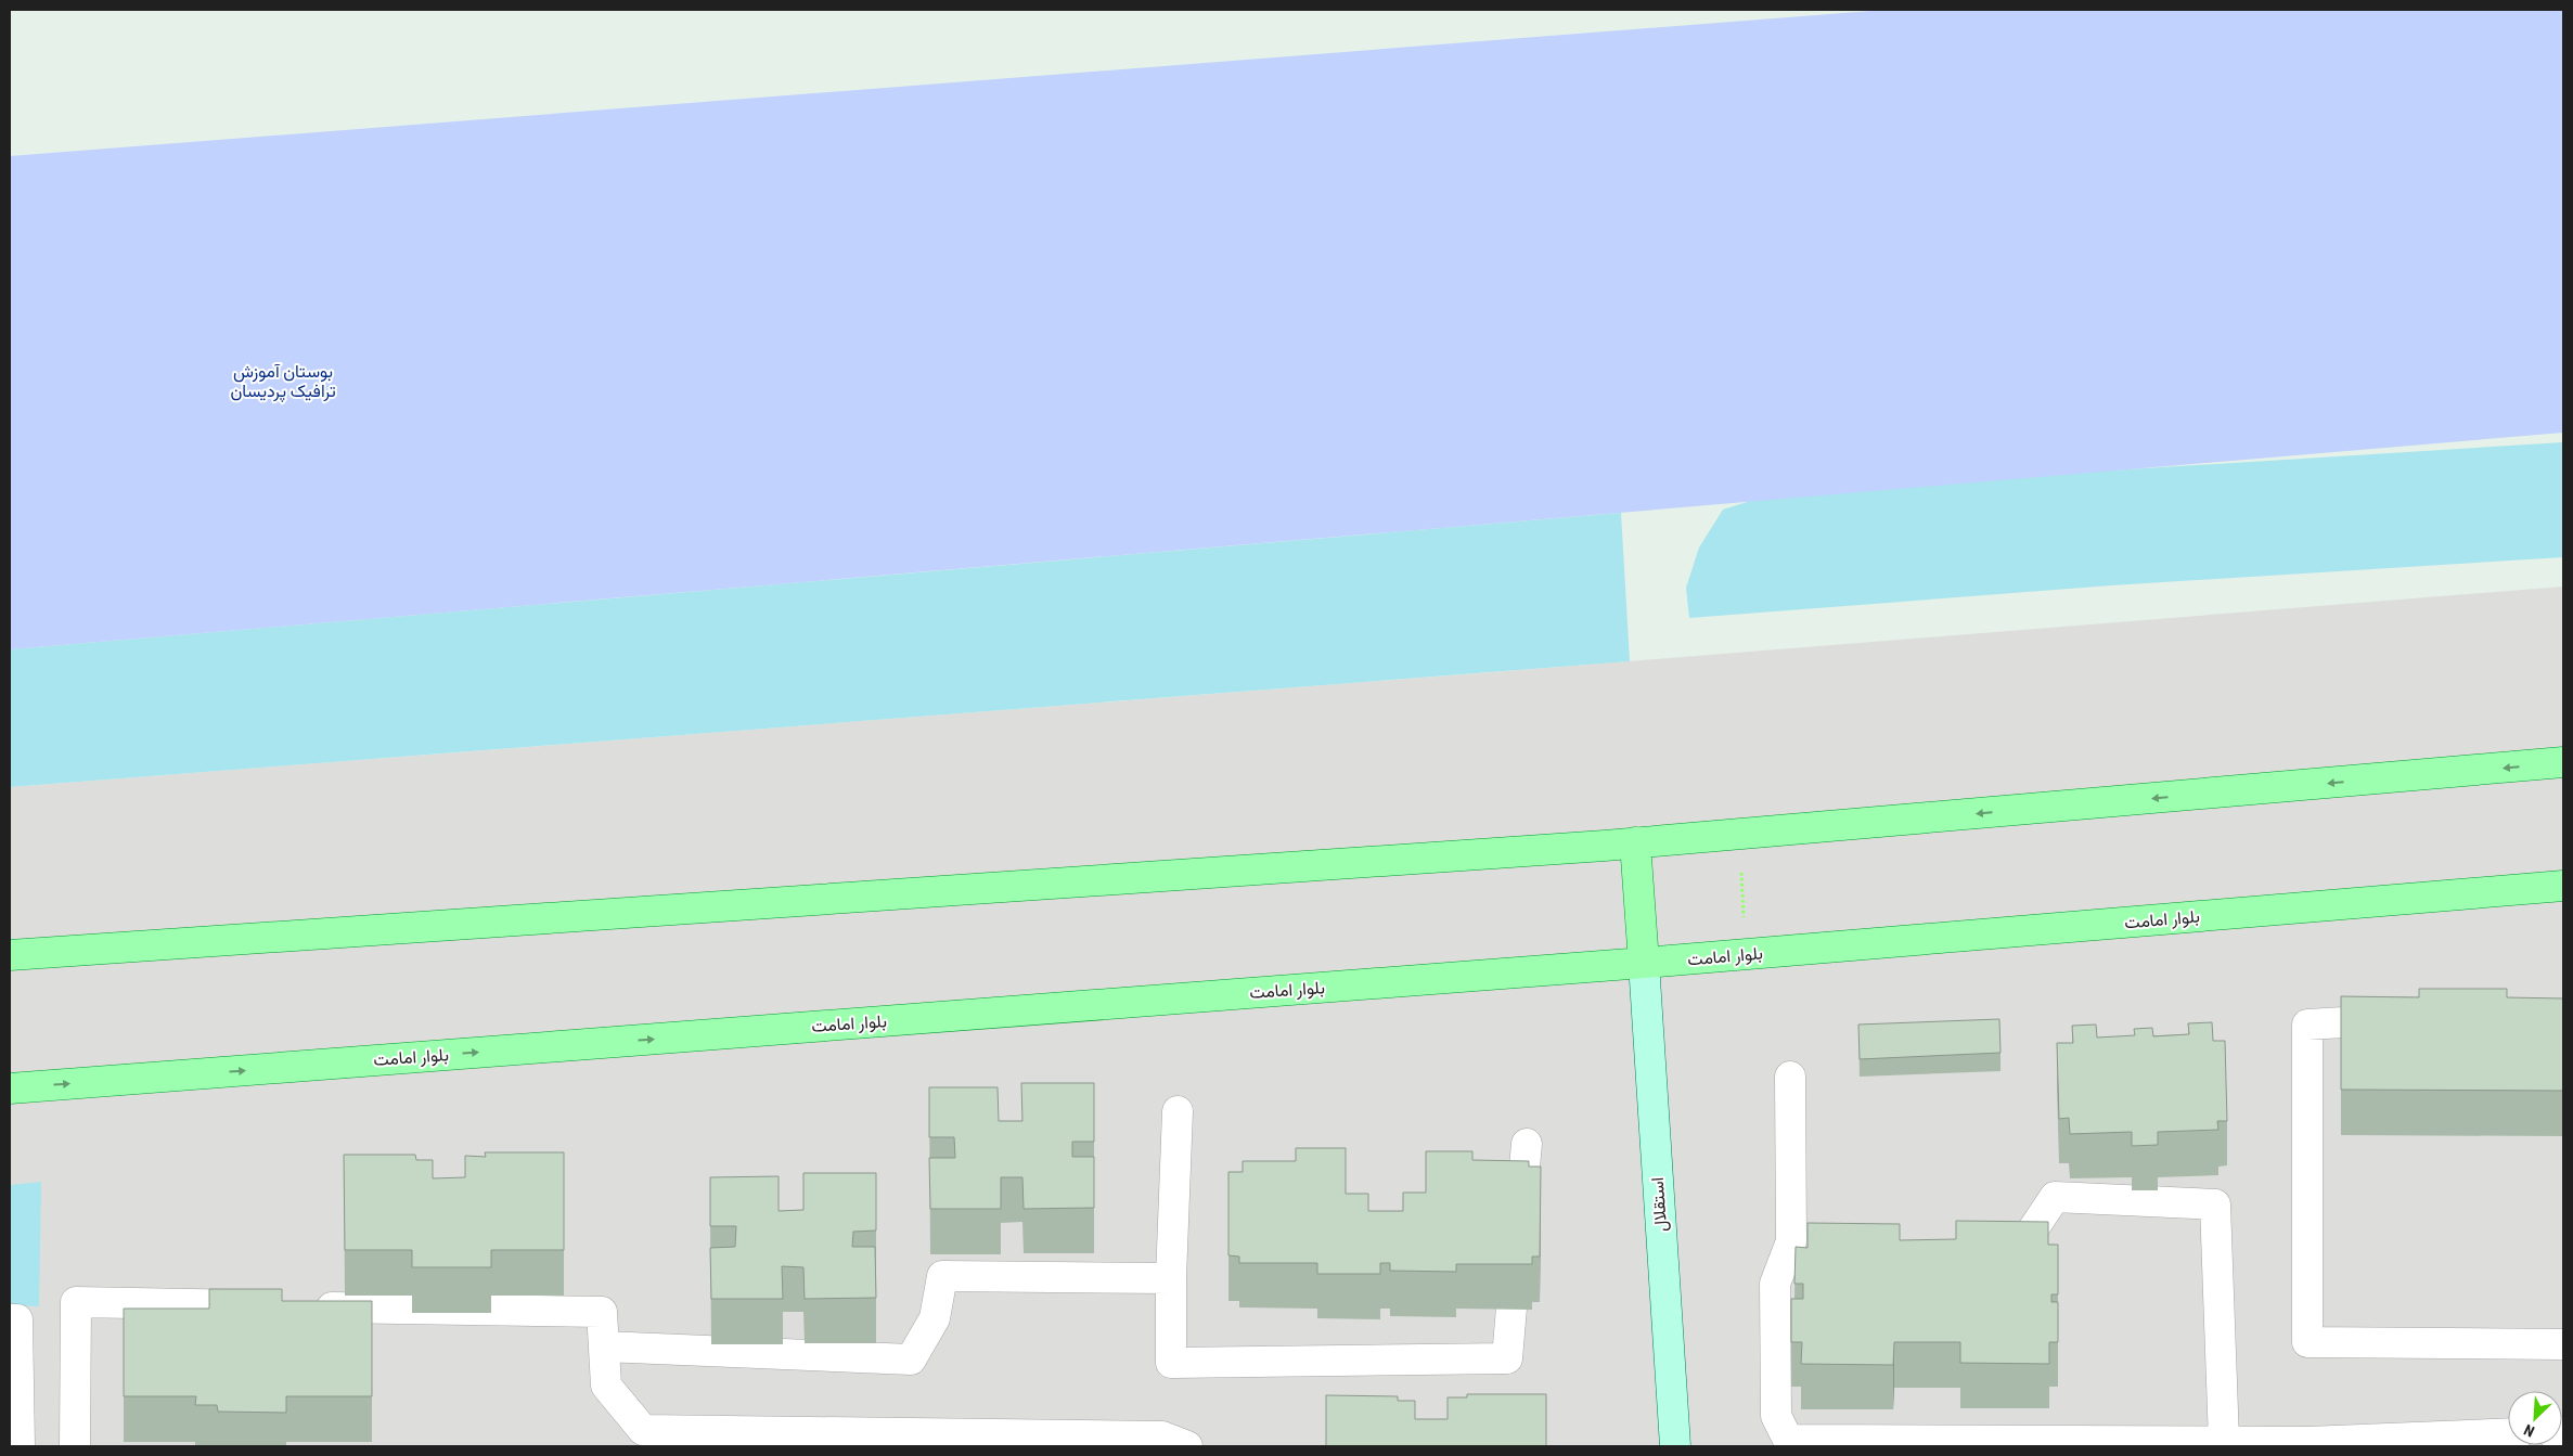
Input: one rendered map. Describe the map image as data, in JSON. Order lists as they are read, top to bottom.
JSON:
{
  "streets": {
    "main road": ["بلوار امامت", "استقلال"]
  },
  "crossings": [
    ["بلوار امامت", "استقلال"]
  ],
  "parks": ["بوستان آموزش ترافیک پردیسان"],
  "north": "bottom left"
}
